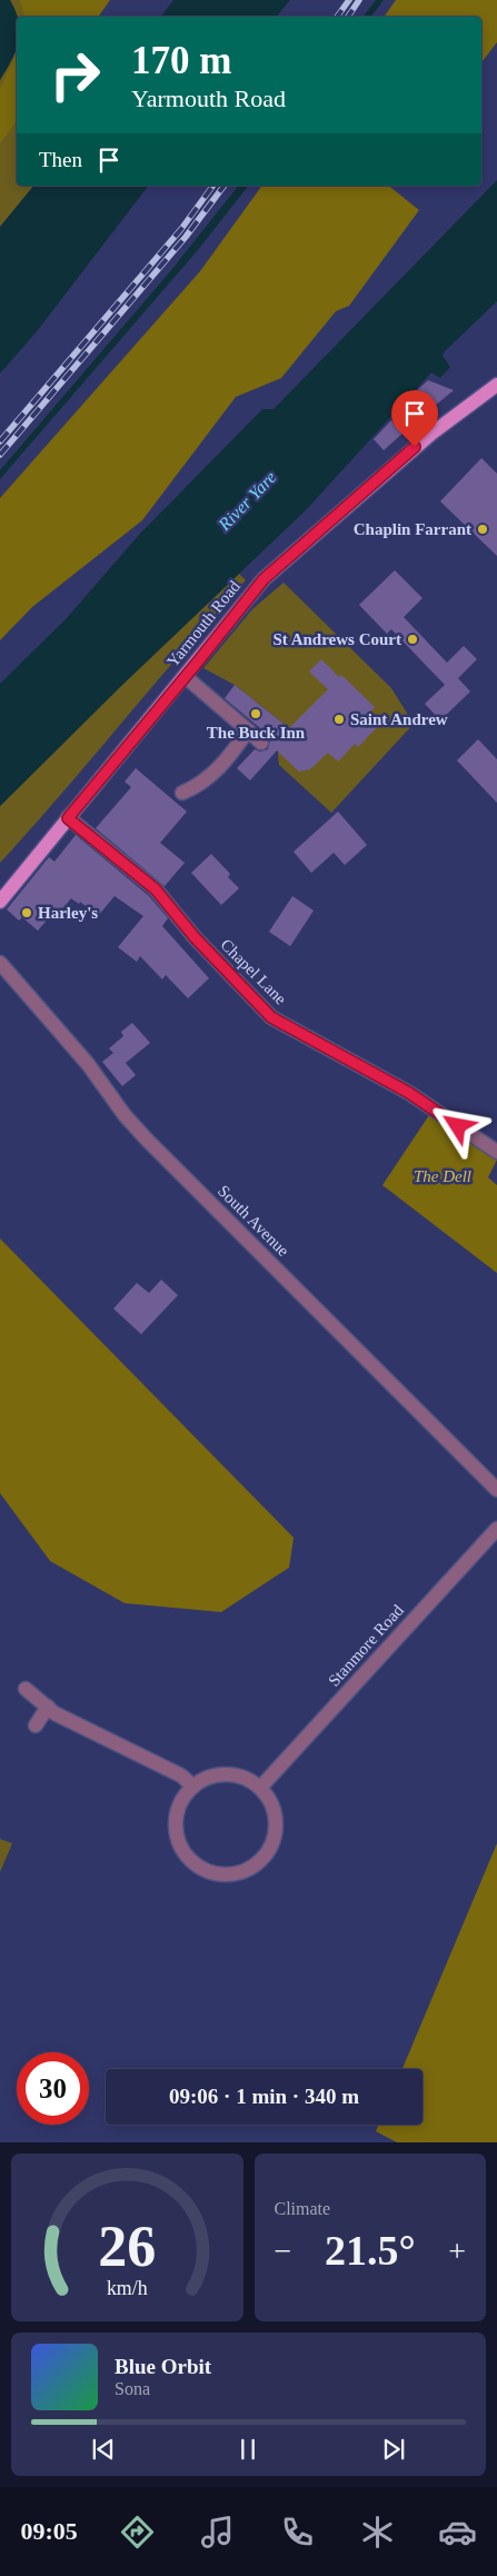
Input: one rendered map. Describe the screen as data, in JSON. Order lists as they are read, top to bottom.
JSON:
{
  "streets": {
    "main road": ["Yarmouth Road"],
    "street": ["Chapel Lane", "South Avenue", "Stanmore Road"]
  },
  "crossings": [
    ["Yarmouth Road", "Chapel Lane"]
  ],
  "water": ["River Yare"],
  "parks": ["The Dell"],
  "places": [
    "Chaplin Farrant",
    "St Andrews Court",
    "The Buck Inn",
    "Saint Andrew",
    "Harley's"
  ],
  "page": {
    "turn": ["170 m", "Yarmouth Road"],
    "then": "Then",
    "limit": "30",
    "trip": "09:06 · 1 min · 340 m",
    "tile": "Climate",
    "heat": ["−", "21.5°", "+"],
    "song": ["Blue Orbit", "Sona"],
    "tabs": "09:05",
    "gauge": ["26", "km/h"]
  }
}
